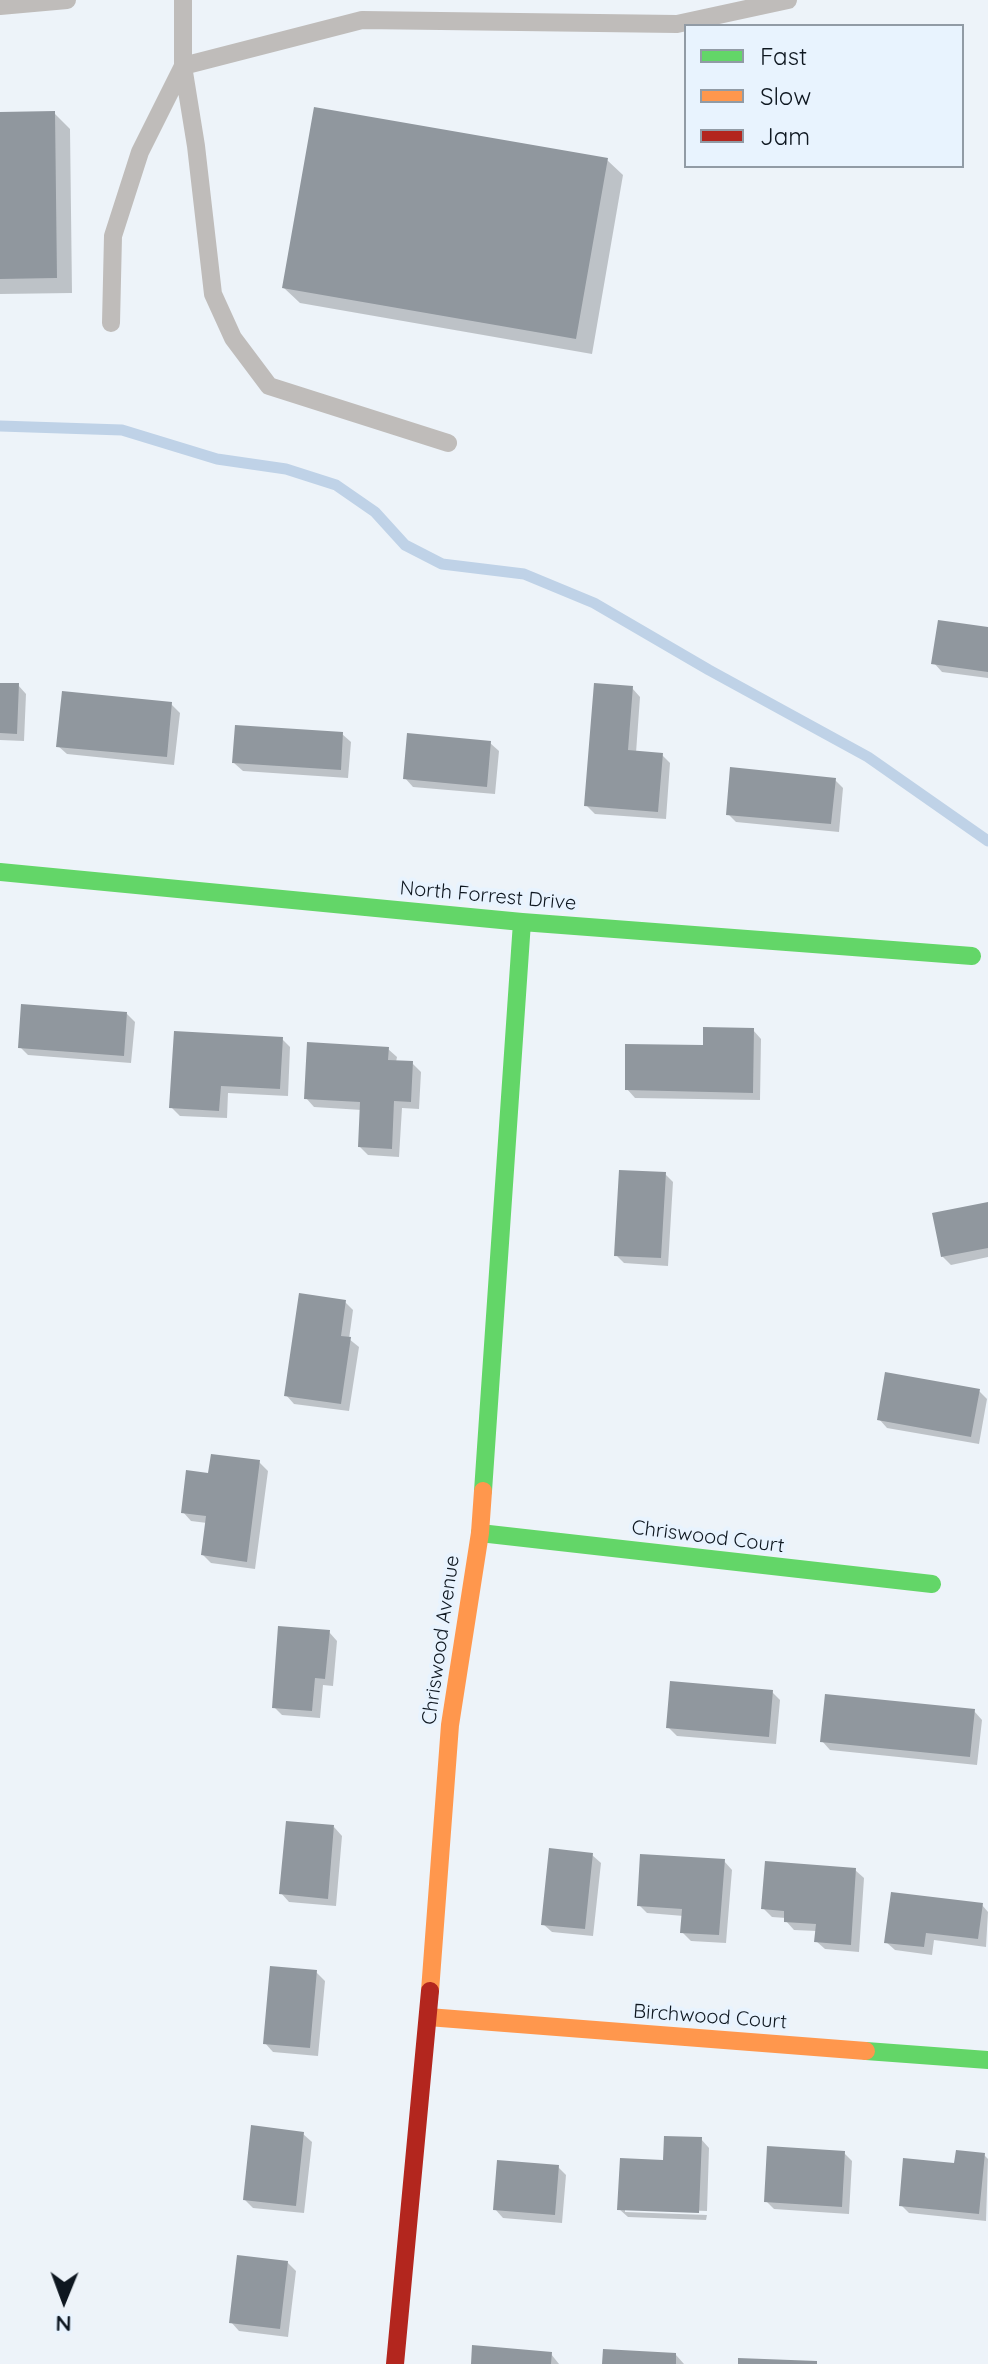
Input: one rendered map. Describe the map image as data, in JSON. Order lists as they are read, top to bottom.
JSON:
{
  "streets": {
    "street": [
      "North Forrest Drive",
      "Chriswood Court",
      "Chriswood Avenue",
      "Birchwood Court"
    ]
  },
  "crossings": [
    ["North Forrest Drive", "Chriswood Avenue"],
    ["Chriswood Court", "Chriswood Avenue"],
    ["Chriswood Avenue", "Birchwood Court"]
  ],
  "legend": ["Fast", "Slow", "Jam"],
  "north": "bottom"
}
